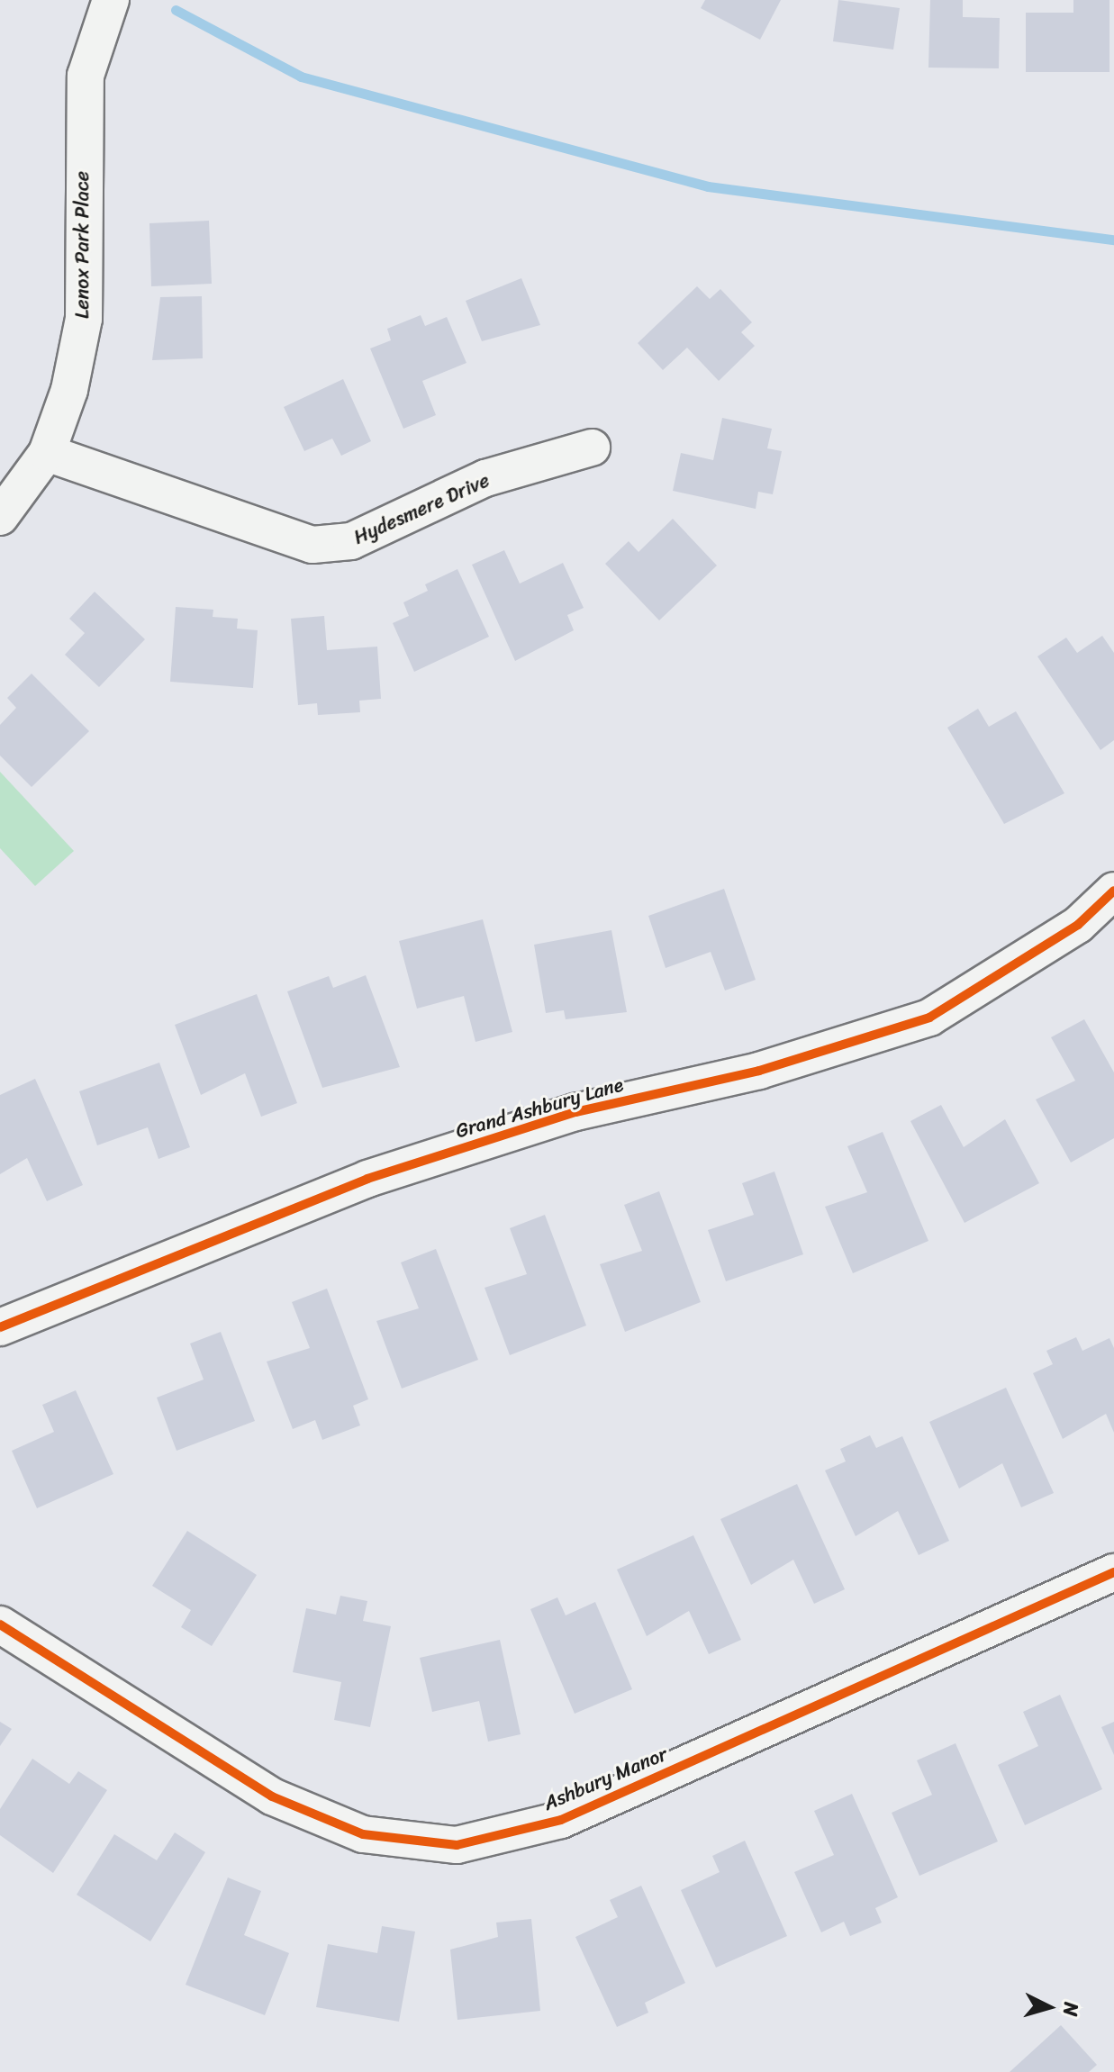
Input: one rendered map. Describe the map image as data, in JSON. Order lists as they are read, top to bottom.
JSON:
{
  "streets": {
    "street": [
      "Lenox Park Place",
      "Hydesmere Drive",
      "Grand Ashbury Lane",
      "Ashbury Manor"
    ]
  },
  "crossings": [
    ["Lenox Park Place", "Hydesmere Drive"]
  ],
  "north": "right"
}
